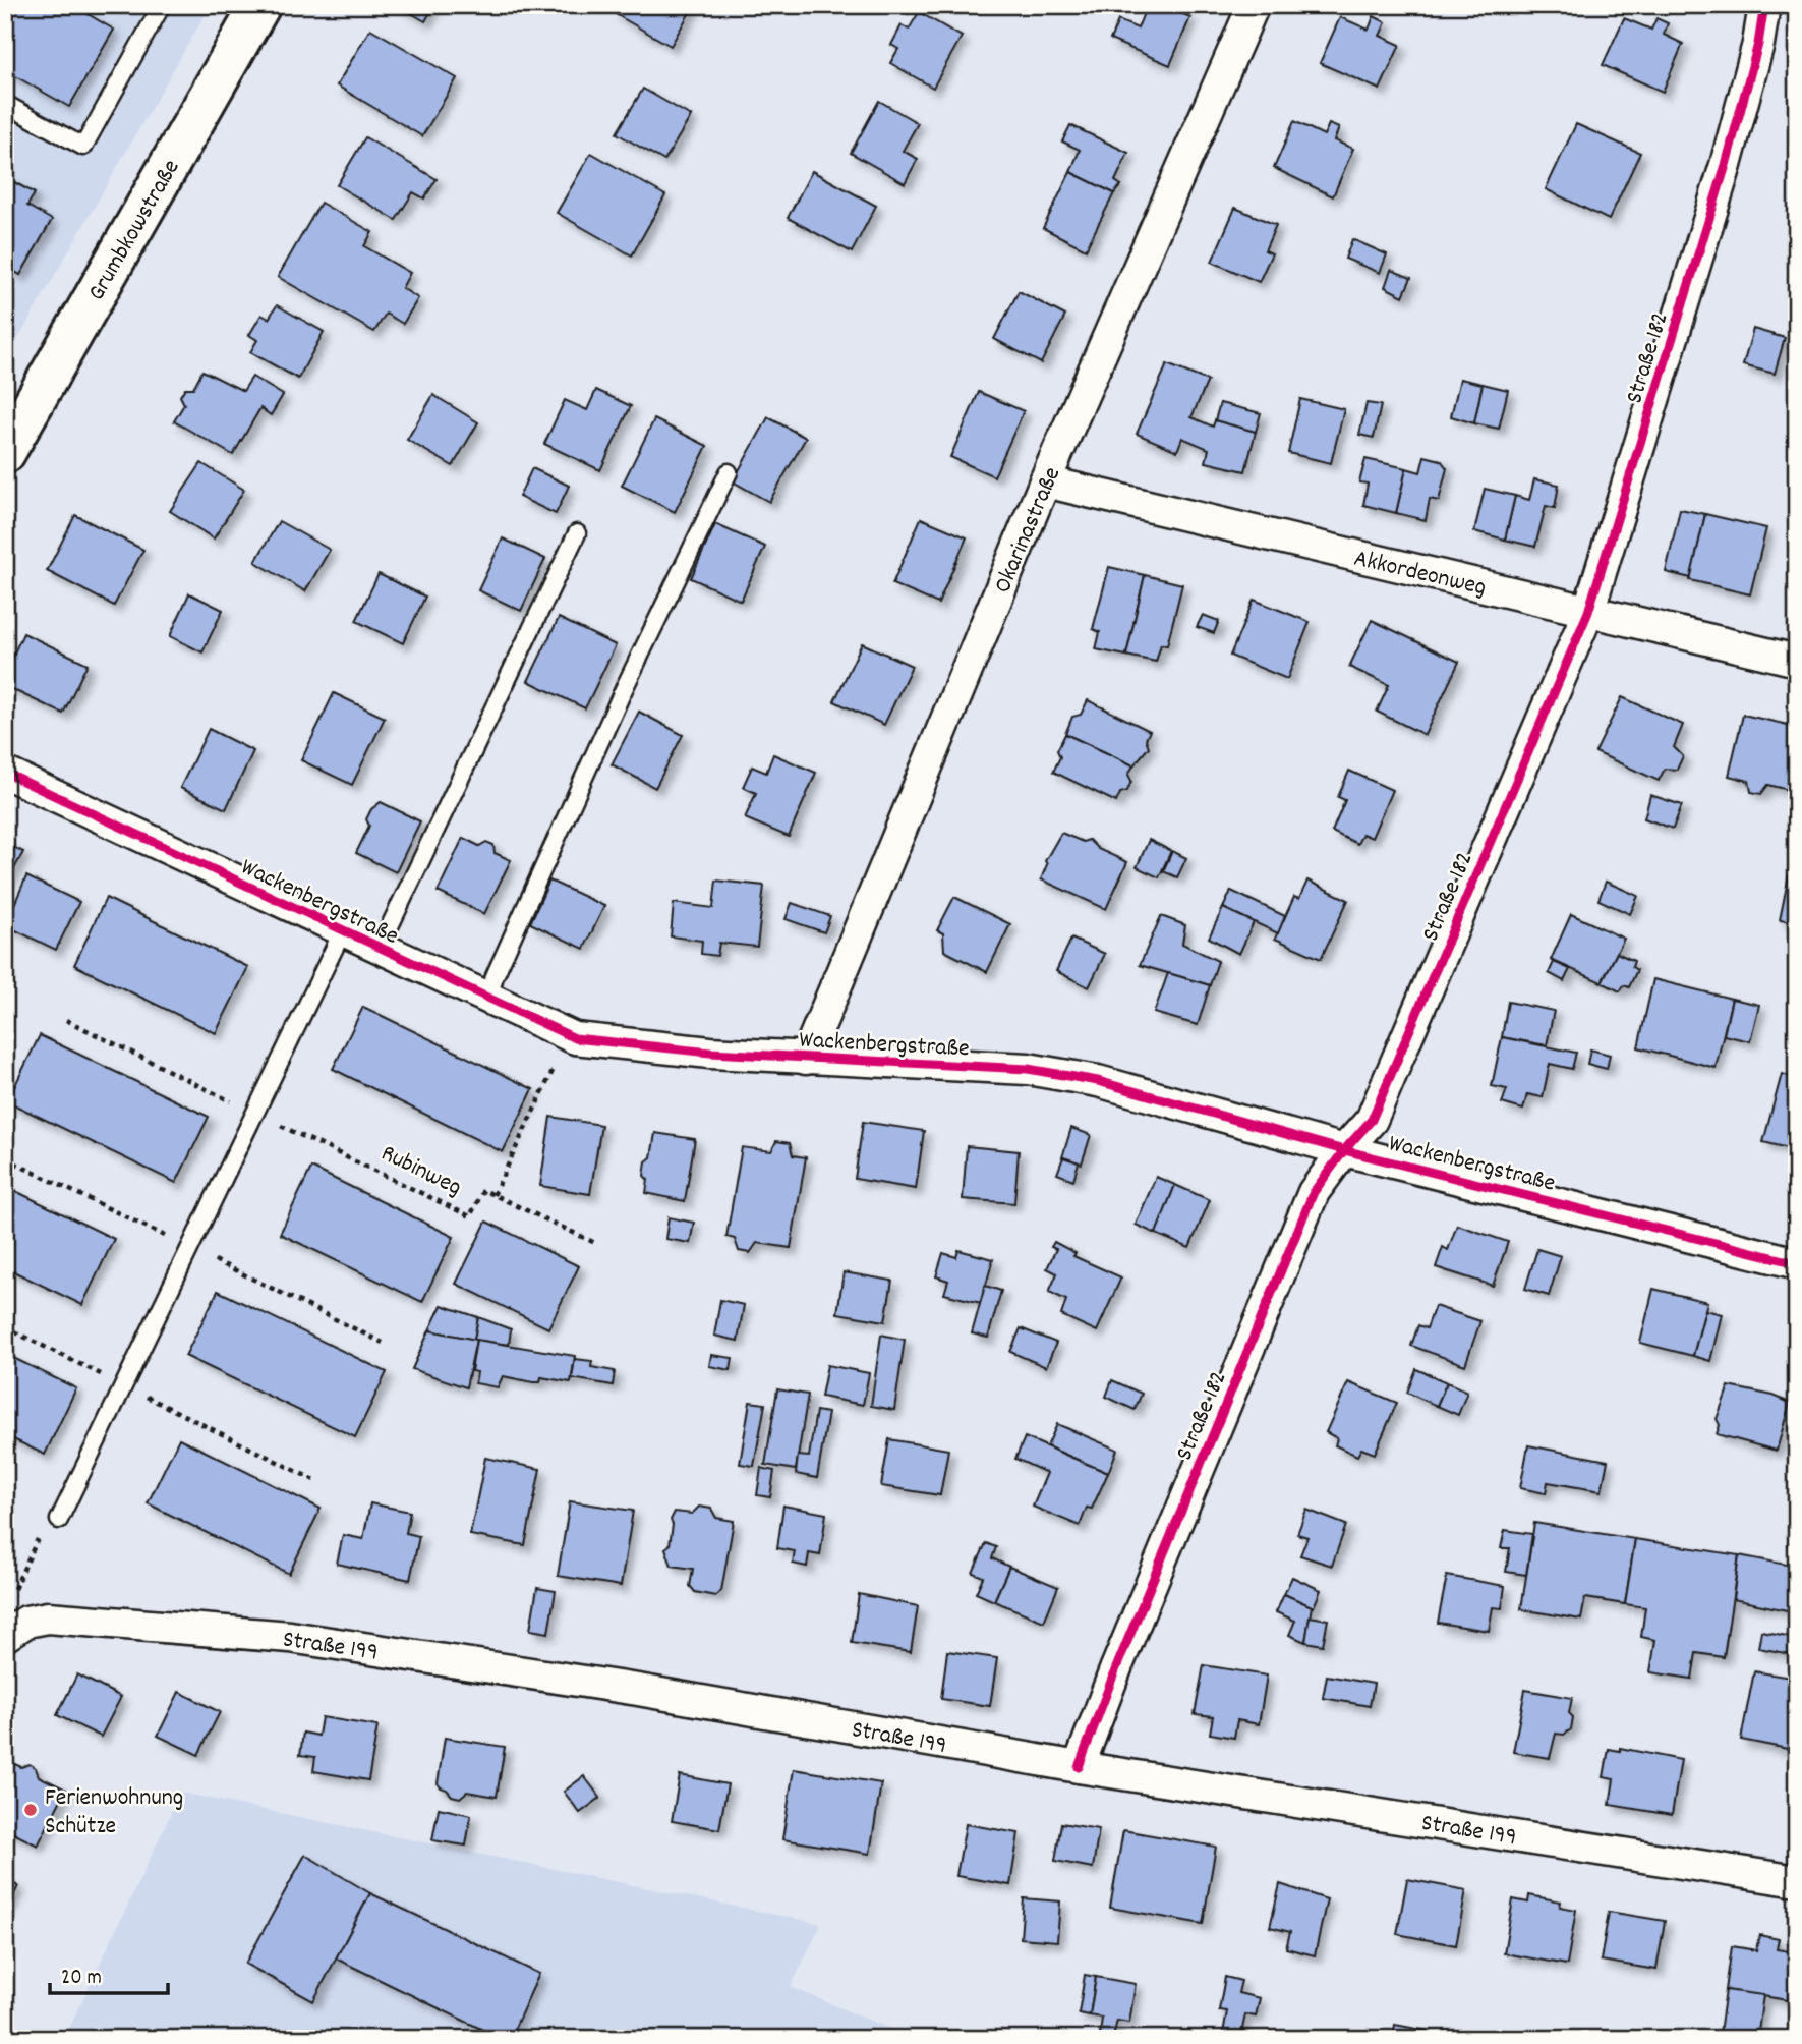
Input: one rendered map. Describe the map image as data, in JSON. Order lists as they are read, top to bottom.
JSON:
{
  "streets": {
    "street": [
      "Grumbkowstraße",
      "Straße 182",
      "Okarinastraße",
      "Akkordeonweg",
      "Wackenbergstraße",
      "Straße 199"
    ],
    "path": ["Rubinweg"]
  },
  "crossings": [
    ["Straße 182", "Akkordeonweg"],
    ["Straße 182", "Wackenbergstraße"],
    ["Straße 182", "Straße 199"],
    ["Okarinastraße", "Akkordeonweg"],
    ["Okarinastraße", "Wackenbergstraße"]
  ],
  "places": ["Ferienwohnung Schütze"],
  "scale_bar": "20 m"
}
